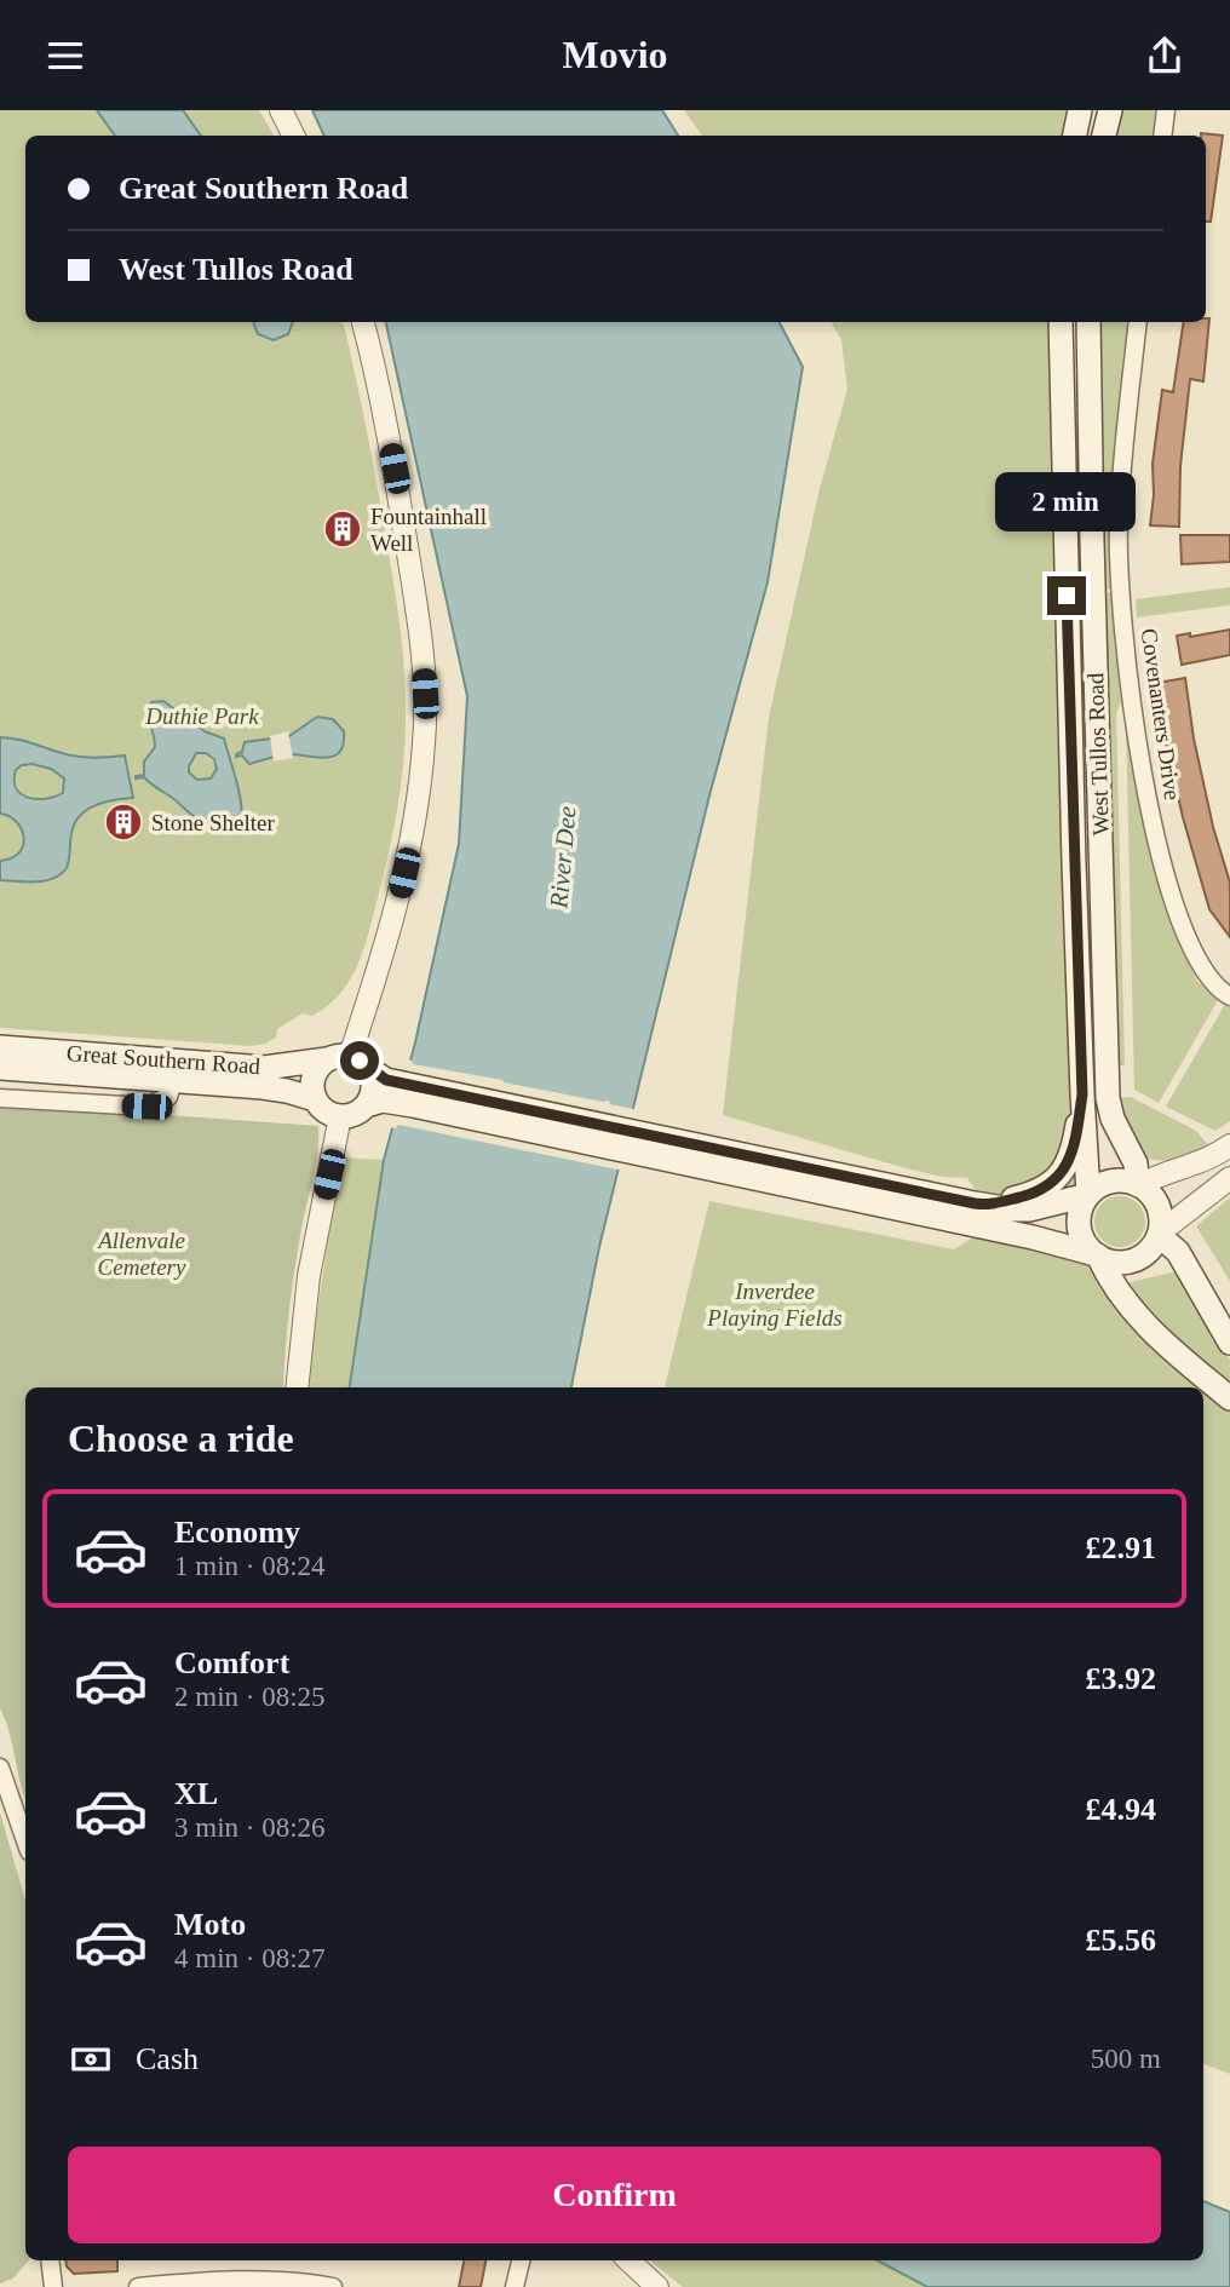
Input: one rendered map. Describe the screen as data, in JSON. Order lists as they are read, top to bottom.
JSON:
{
  "streets": {
    "main road": ["West Tullos Road", "Great Southern Road"],
    "street": ["Covenanters Drive"]
  },
  "crossings": [
    ["West Tullos Road", "Great Southern Road"]
  ],
  "water": ["River Dee"],
  "parks": ["Duthie Park", "Allenvale Cemetery", "Inverdee Playing Fields"],
  "places": {
    "building": ["Fountainhall Well", "Stone Shelter"]
  },
  "page": {
    "header": "Movio",
    "banner": ["Great Southern Road", "West Tullos Road"],
    "bubble": "2 min",
    "heading": "Choose a ride",
    "list": [
      {
        "name": "Economy",
        "note": "1 min · 08:24",
        "value": "£2.91"
      },
      {
        "name": "Comfort",
        "note": "2 min · 08:25",
        "value": "£3.92"
      },
      {
        "name": "XL",
        "note": "3 min · 08:26",
        "value": "£4.94"
      },
      {
        "name": "Moto",
        "note": "4 min · 08:27",
        "value": "£5.56"
      }
    ],
    "pay": ["Cash", "500 m"],
    "buttons": "Confirm"
  }
}
